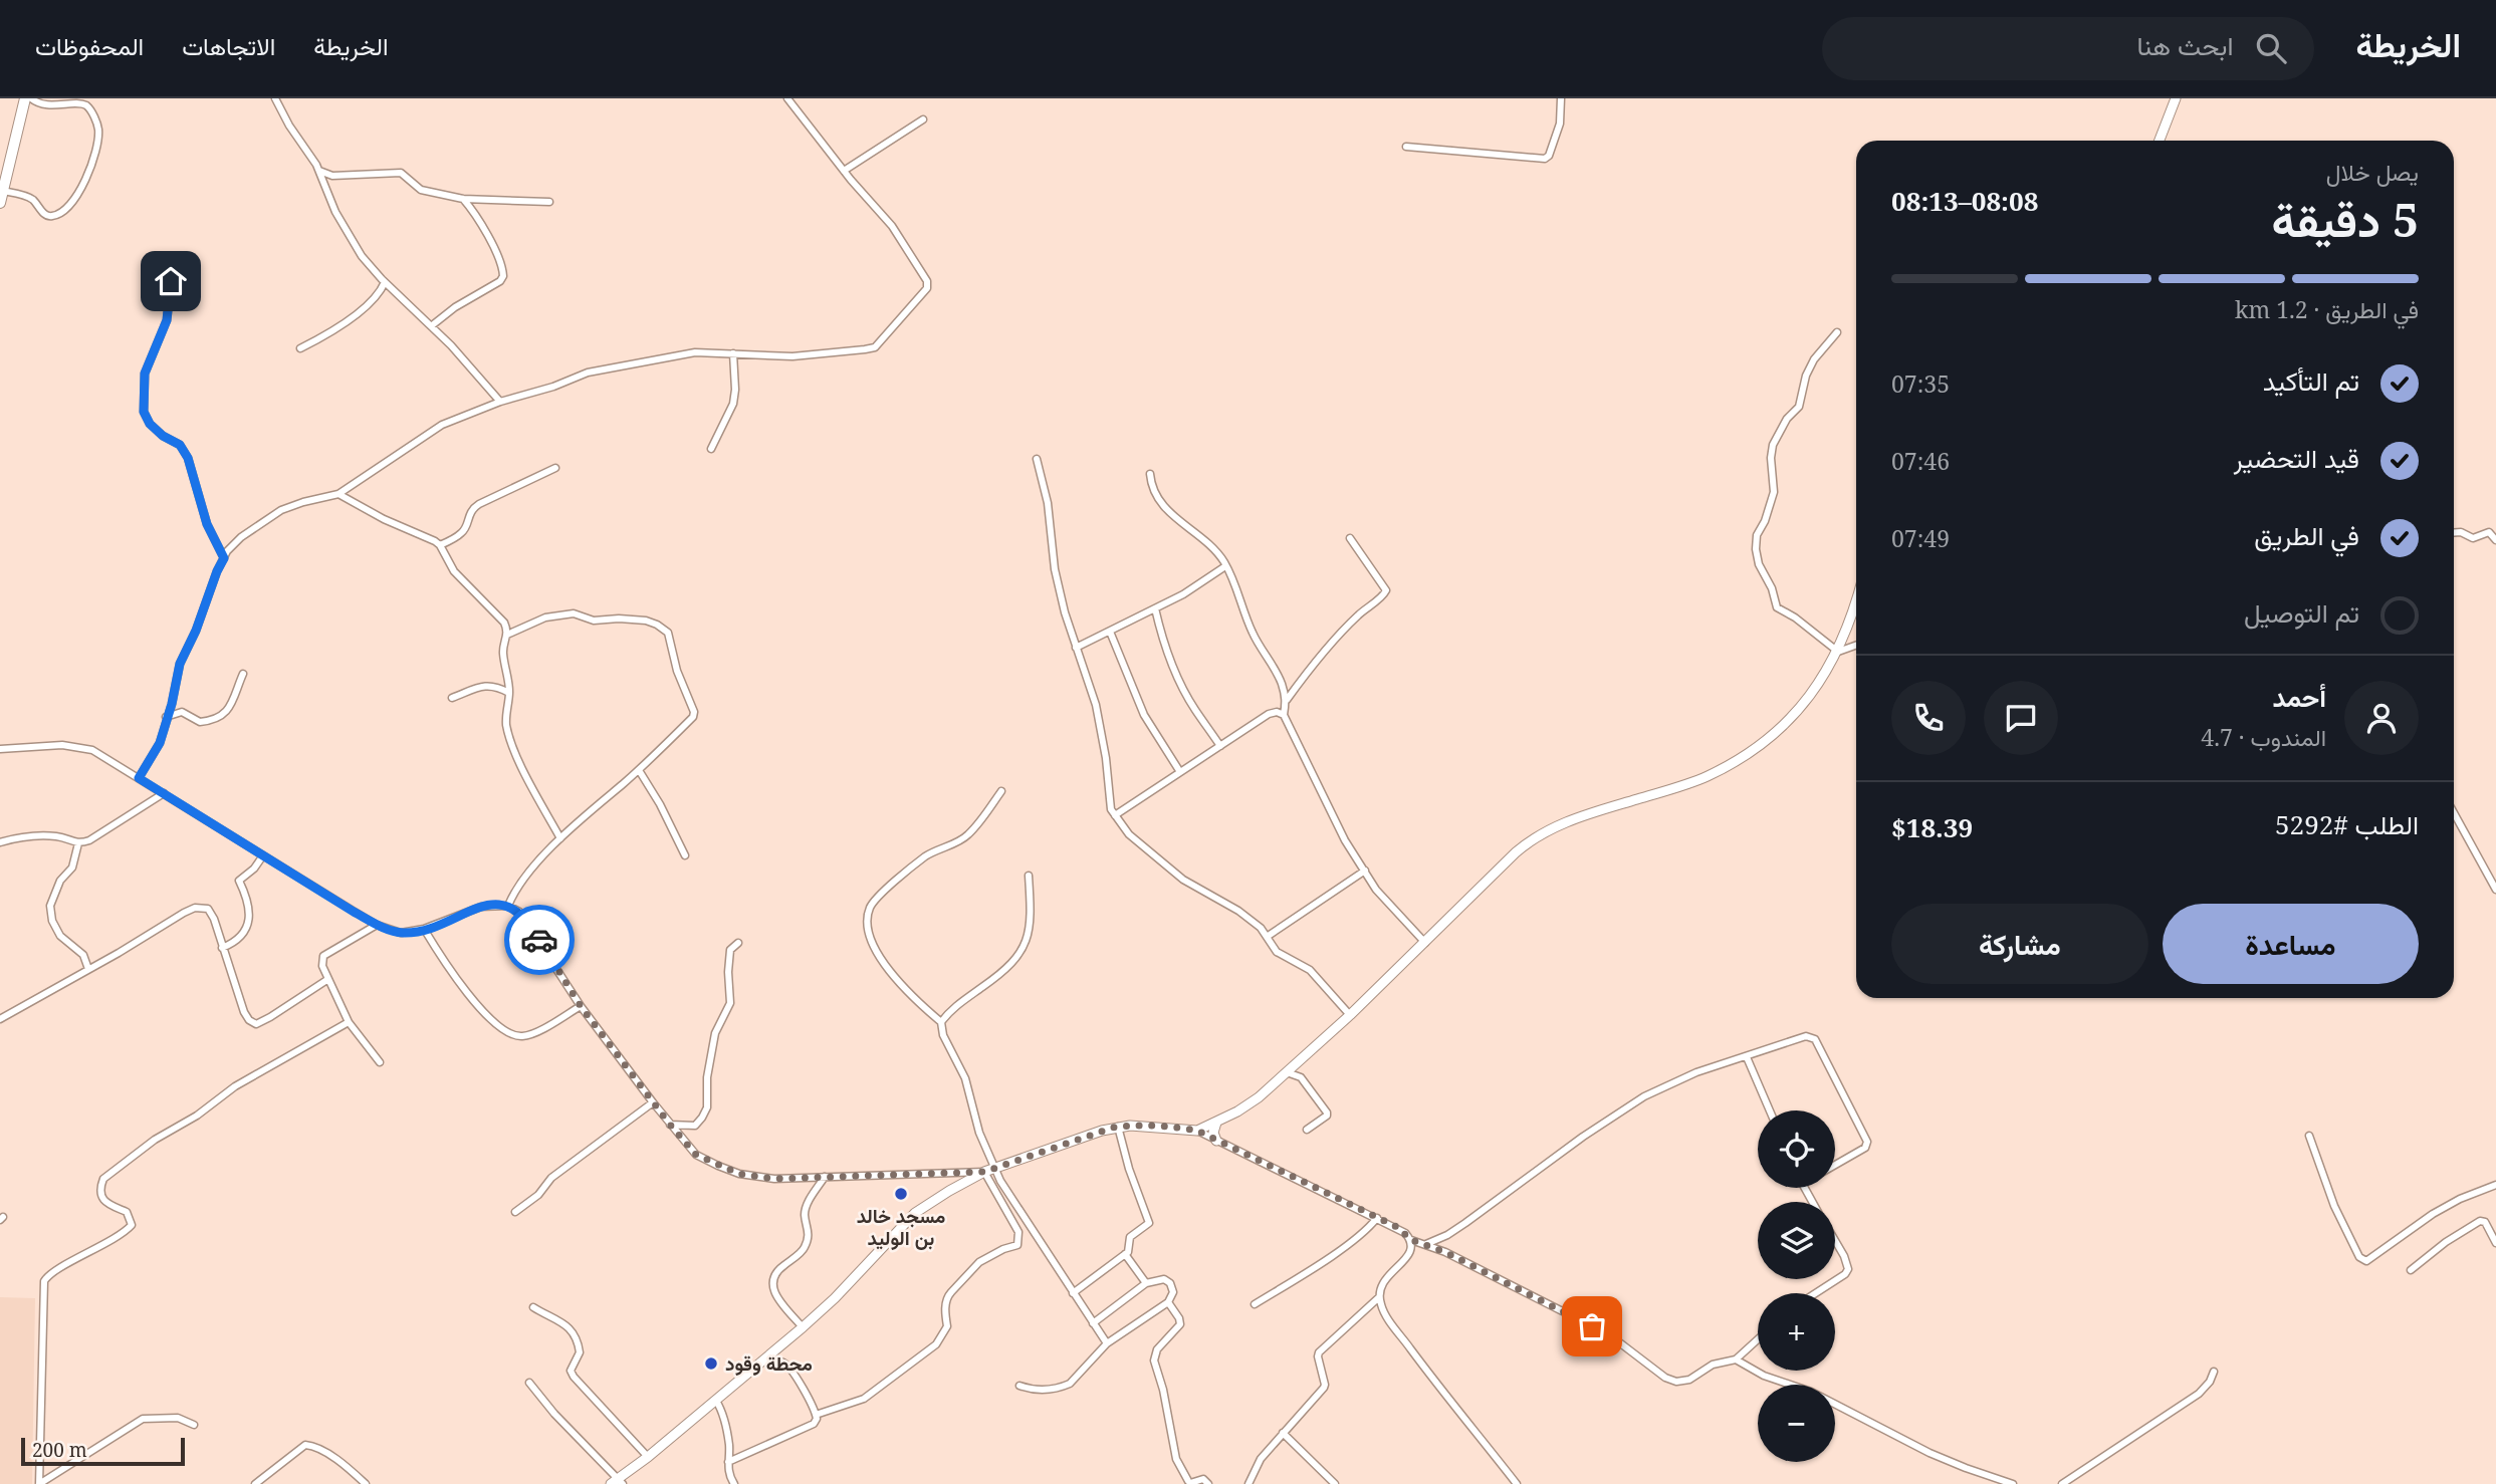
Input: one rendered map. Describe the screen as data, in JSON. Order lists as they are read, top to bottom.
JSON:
{
  "places": ["مسجد خالد بن الوليد", "محطة وقود"],
  "scale_bar": "200 m",
  "page": {
    "header": "الخريطة",
    "search": "ابحث هنا",
    "nav": ["الخريطة", "الاتجاهات", "المحفوظات"],
    "heading": ["5 دقيقة", "يصل خلال", "08:08–08:13"],
    "panel": [
      "أحمد",
      "المندوب · 4.7",
      "الطلب #5292",
      "$18.39"
    ],
    "bar": "في الطريق · 1.2 km",
    "list": [
      ["تم التأكيد", "07:35"],
      ["قيد التحضير", "07:46"],
      ["في الطريق", "07:49"],
      "تم التوصيل"
    ],
    "buttons": ["مساعدة", "مشاركة"],
    "map_buttons": ["+", "−"],
    "scale": "200 m"
  }
}
